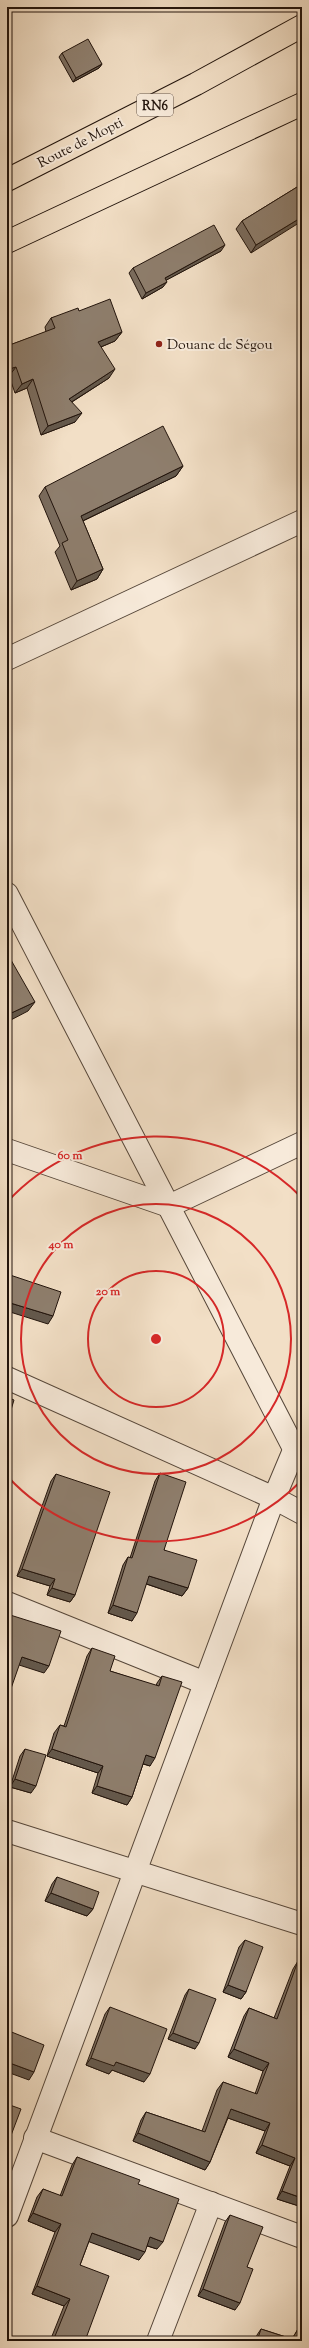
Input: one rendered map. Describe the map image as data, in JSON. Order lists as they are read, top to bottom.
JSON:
{
  "streets": {
    "highway": ["RN6", "Route de Mopti"]
  },
  "places": ["Douane de Ségou"],
  "rings": ["60 m", "40 m", "20 m"]
}
